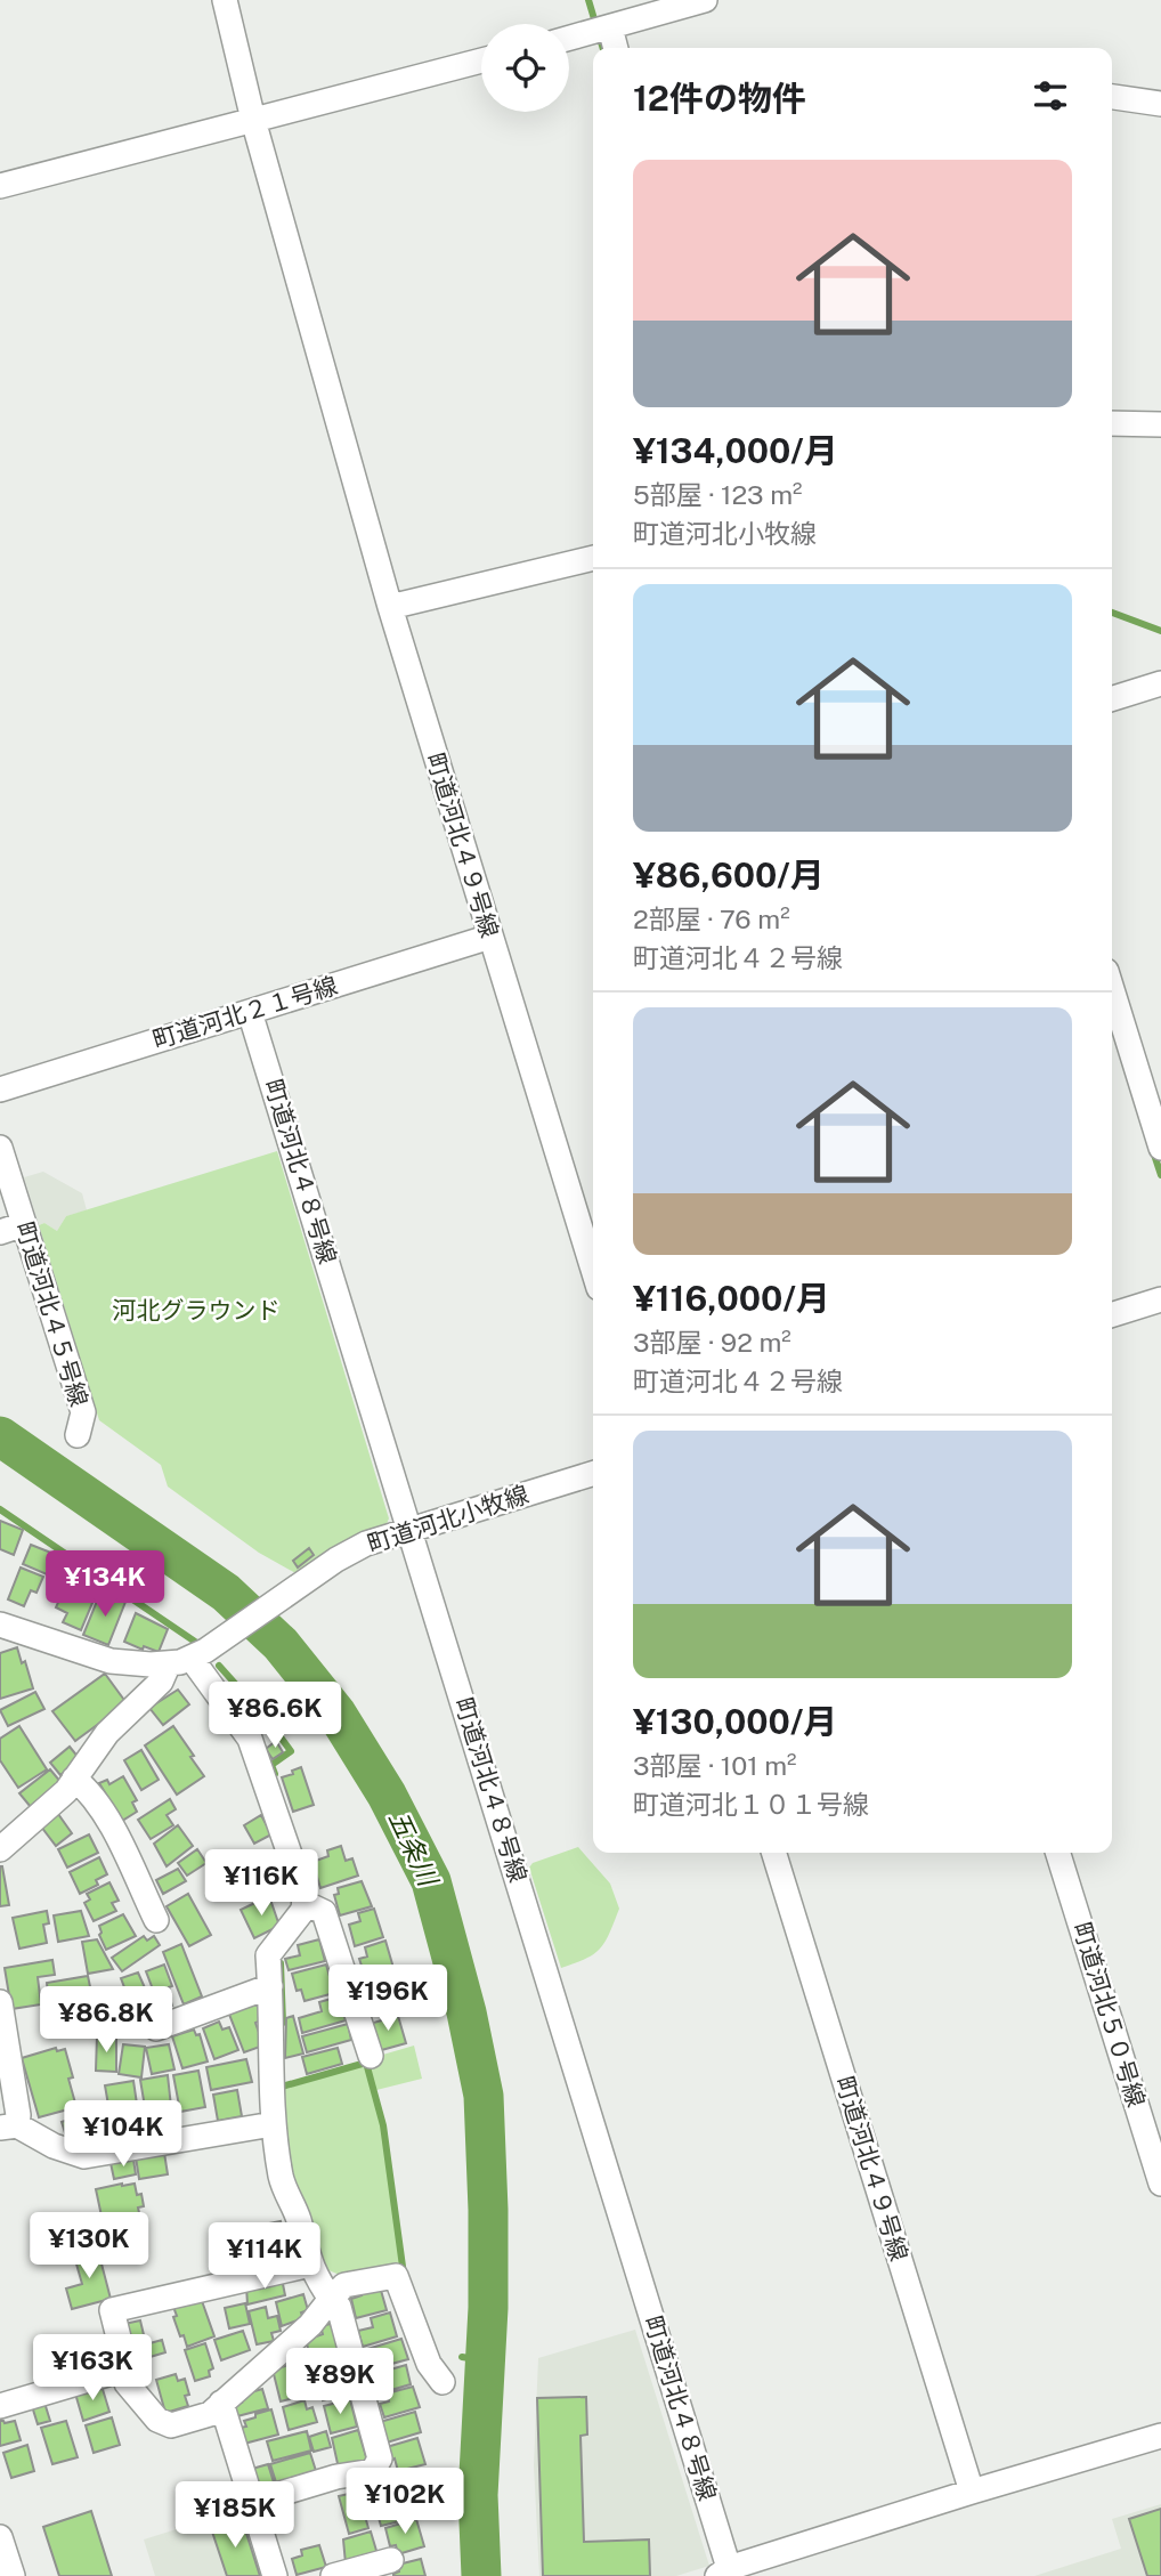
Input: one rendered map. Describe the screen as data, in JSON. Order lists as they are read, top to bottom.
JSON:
{
  "streets": {
    "street": [
      "町道河北４９号線",
      "町道河北２１号線",
      "町道河北４８号線",
      "町道河北４５号線",
      "町道河北小牧線",
      "町道河北５０号線"
    ]
  },
  "crossings": [
    ["町道河北４９号線", "町道河北２１号線"],
    ["町道河北２１号線", "町道河北４８号線"],
    ["町道河北４８号線", "町道河北小牧線"]
  ],
  "water": ["五条川"],
  "parks": ["河北グラウンド"],
  "page": {
    "heading": "12件の物件",
    "list": [
      {
        "name": "¥134,000/月",
        "note": "5部屋 · 123 m² · 町道河北小牧線"
      },
      {
        "name": "¥86,600/月",
        "note": "2部屋 · 76 m² · 町道河北４２号線"
      },
      {
        "name": "¥116,000/月",
        "note": "3部屋 · 92 m² · 町道河北４２号線"
      },
      {
        "name": "¥130,000/月",
        "note": "3部屋 · 101 m² · 町道河北１０１号線"
      }
    ],
    "price": [
      "¥134K",
      "¥86.6K",
      "¥116K",
      "¥196K",
      "¥86.8K",
      "¥104K",
      "¥130K",
      "¥114K",
      "¥163K",
      "¥89K",
      "¥102K",
      "¥185K"
    ]
  }
}
